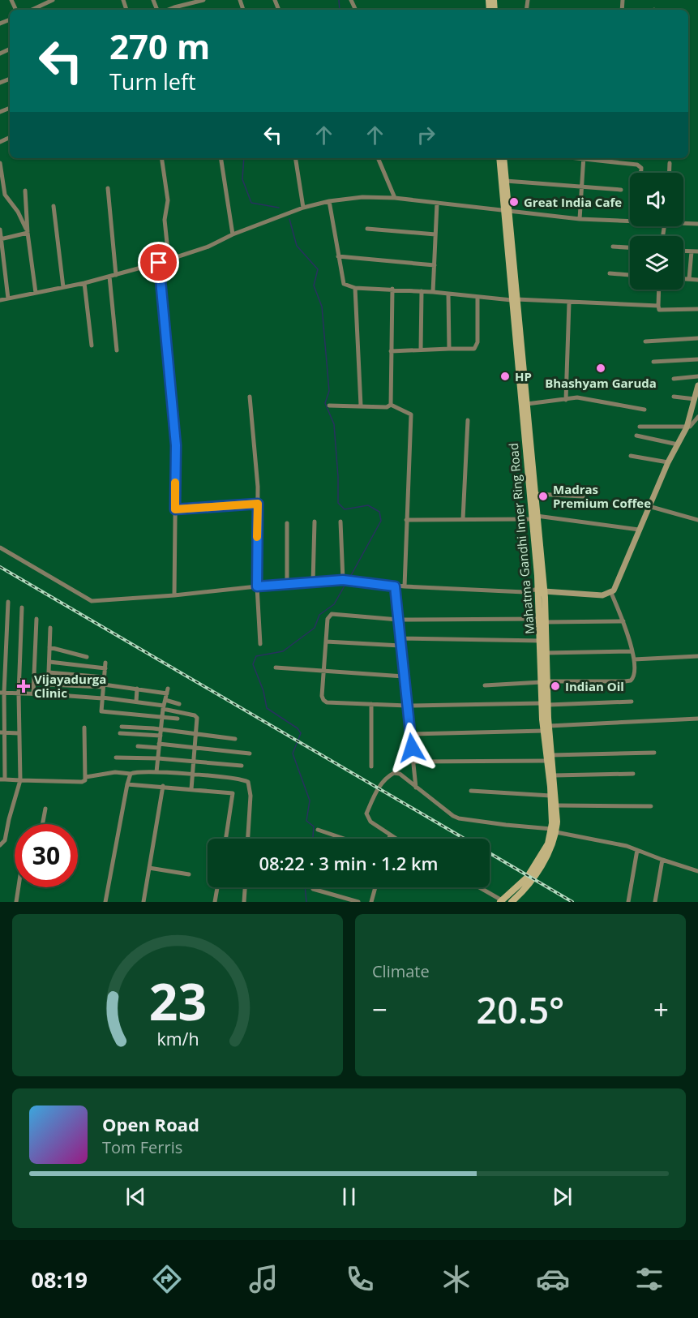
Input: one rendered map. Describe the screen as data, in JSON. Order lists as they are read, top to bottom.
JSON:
{
  "streets": {
    "main road": ["Mahatma Gandhi Inner Ring Road"]
  },
  "places": {
    "other": [
      "Great India Cafe",
      "Bhashyam Garuda",
      "HP",
      "Madras Premium Coffee",
      "Indian Oil"
    ],
    "health": ["Vijayadurga Clinic"]
  },
  "page": {
    "turn": ["270 m", "Turn left"],
    "limit": "30",
    "trip": "08:22 · 3 min · 1.2 km",
    "tile": "Climate",
    "heat": ["−", "20.5°", "+"],
    "song": ["Open Road", "Tom Ferris"],
    "tabs": "08:19",
    "gauge": ["23", "km/h"]
  }
}
